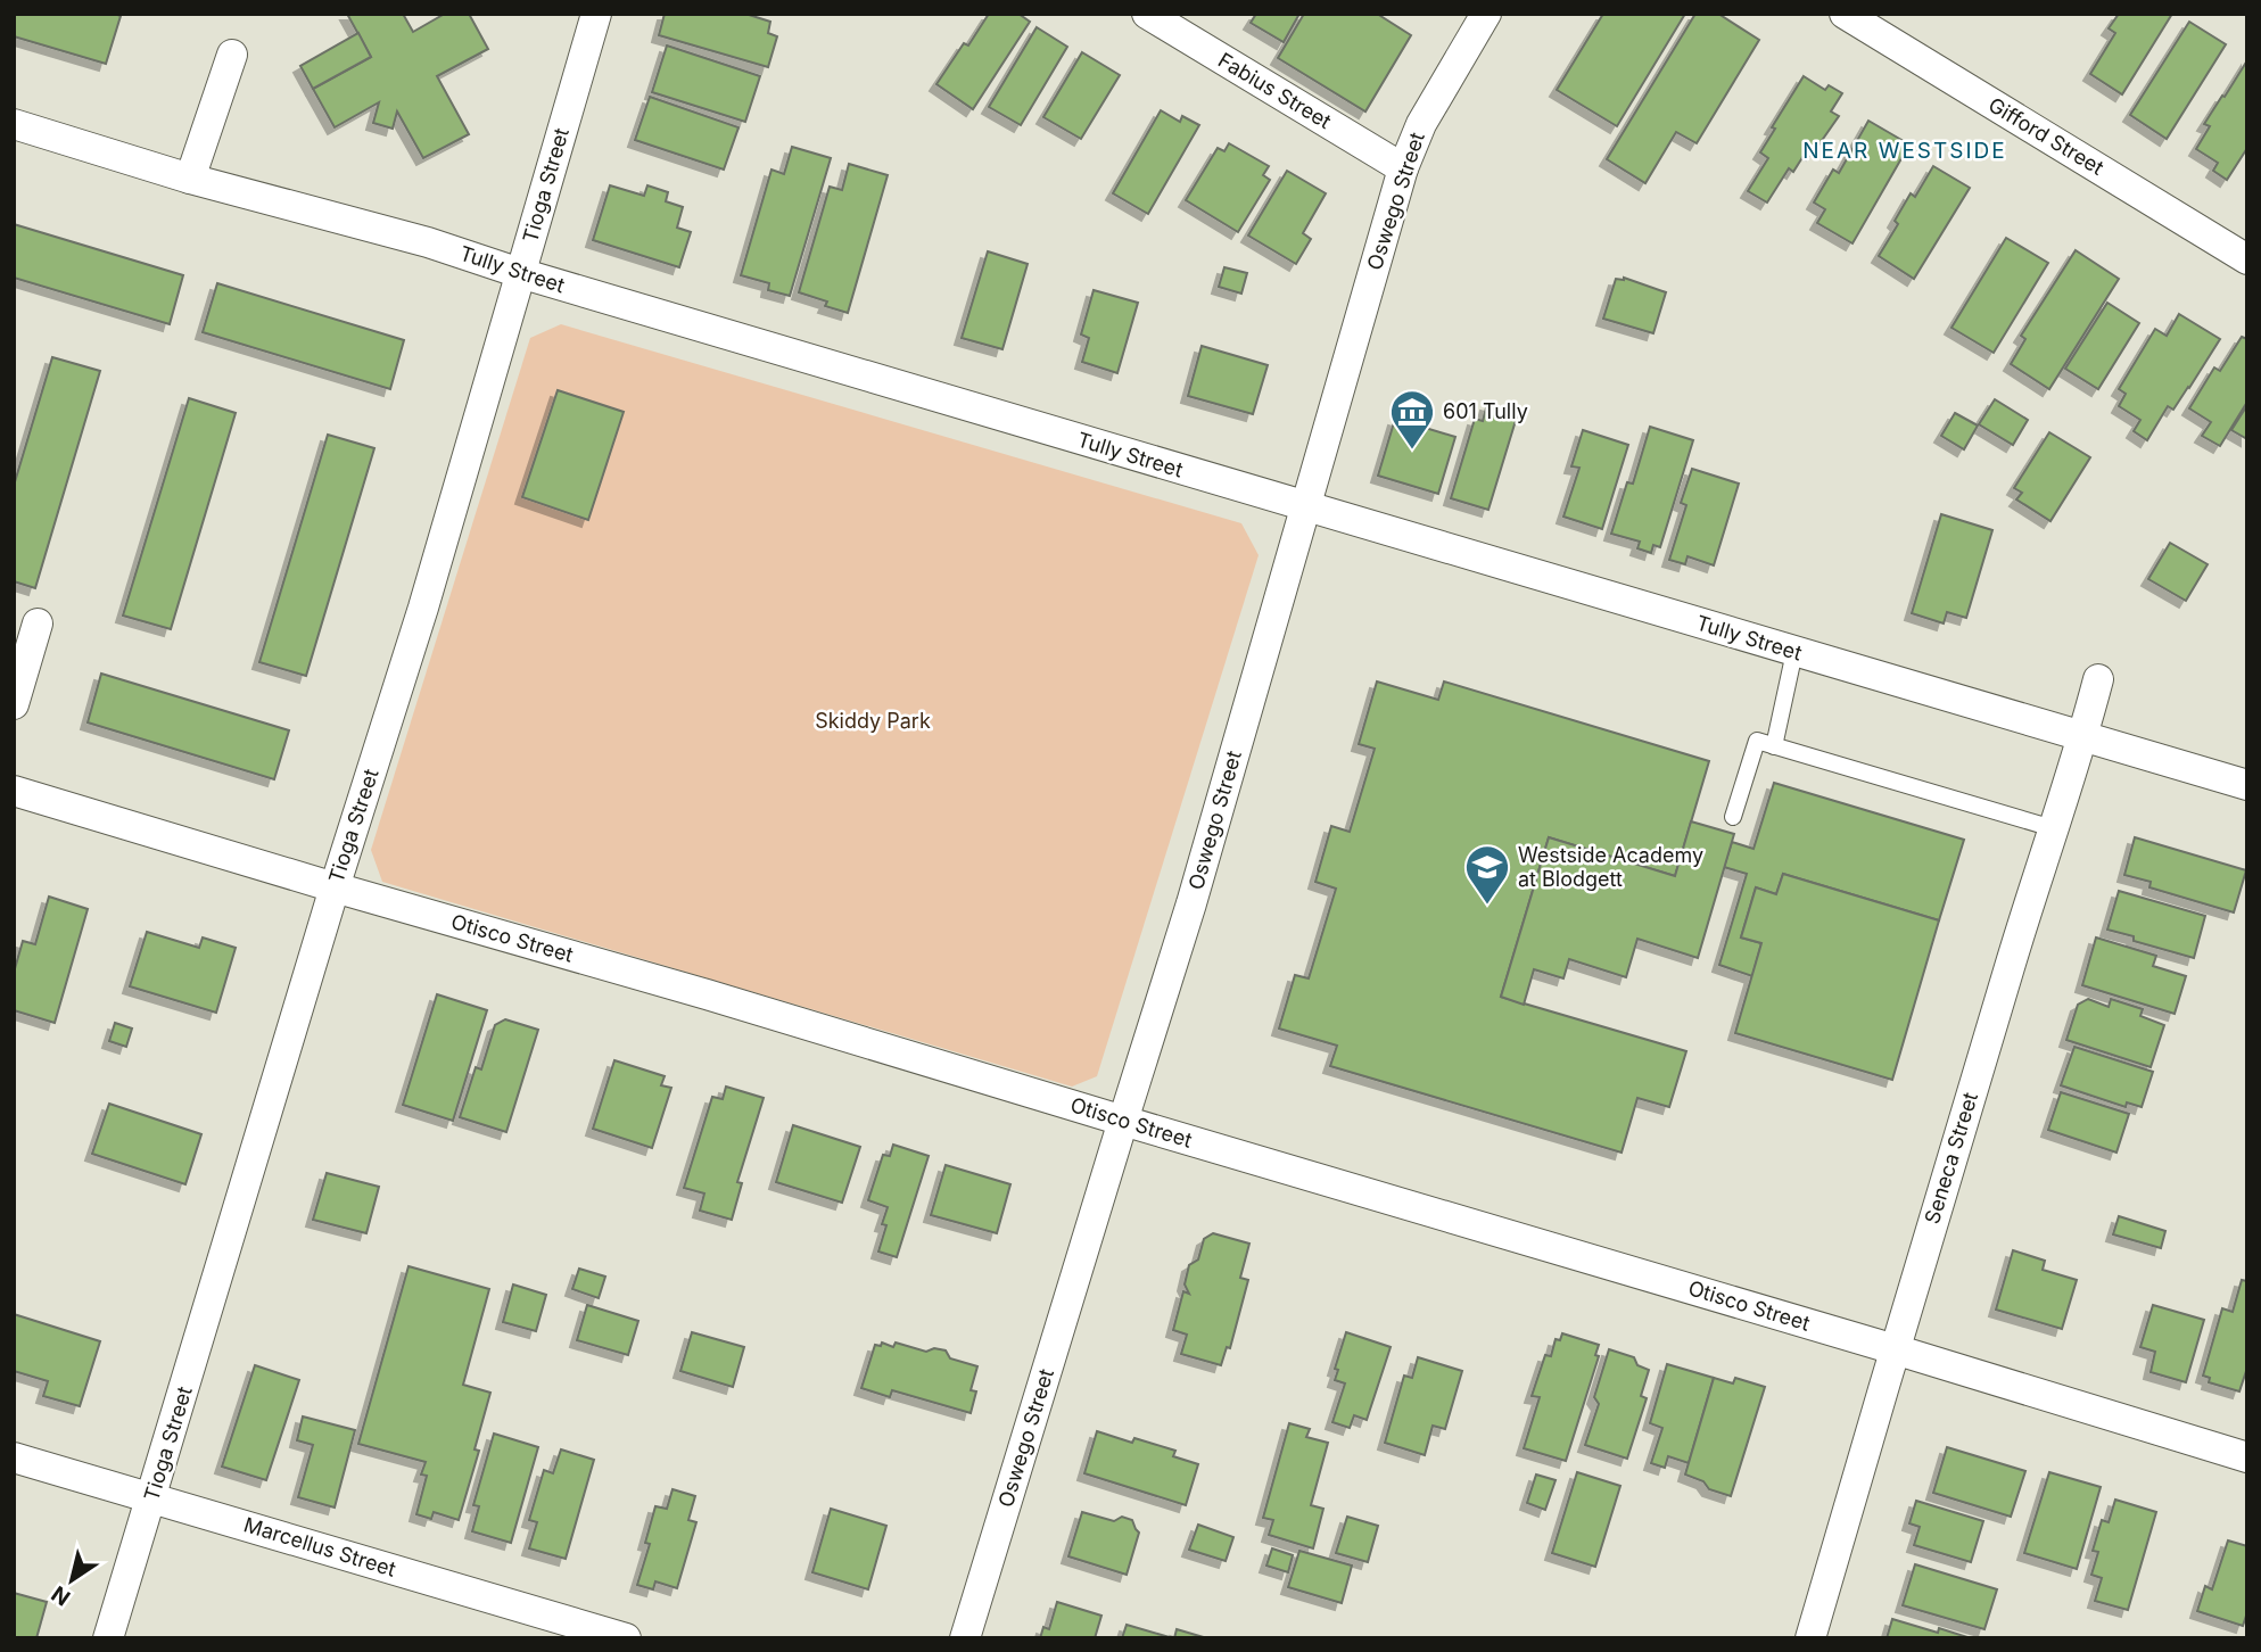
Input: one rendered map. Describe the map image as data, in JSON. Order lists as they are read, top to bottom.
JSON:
{
  "streets": {
    "street": [
      "Fabius Street",
      "Gifford Street",
      "Tioga Street",
      "Oswego Street",
      "Tully Street",
      "Otisco Street",
      "Seneca Street",
      "Marcellus Street"
    ]
  },
  "crossings": [
    ["Fabius Street", "Oswego Street"],
    ["Tioga Street", "Tully Street"],
    ["Tioga Street", "Otisco Street"],
    ["Tioga Street", "Marcellus Street"],
    ["Oswego Street", "Tully Street"],
    ["Oswego Street", "Otisco Street"],
    ["Tully Street", "Seneca Street"],
    ["Otisco Street", "Seneca Street"]
  ],
  "districts": ["NEAR WESTSIDE"],
  "parks": ["Skiddy Park"],
  "places": {
    "museum": ["601 Tully"],
    "school or university": ["Westside Academy at Blodgett"]
  },
  "north": "bottom left"
}
